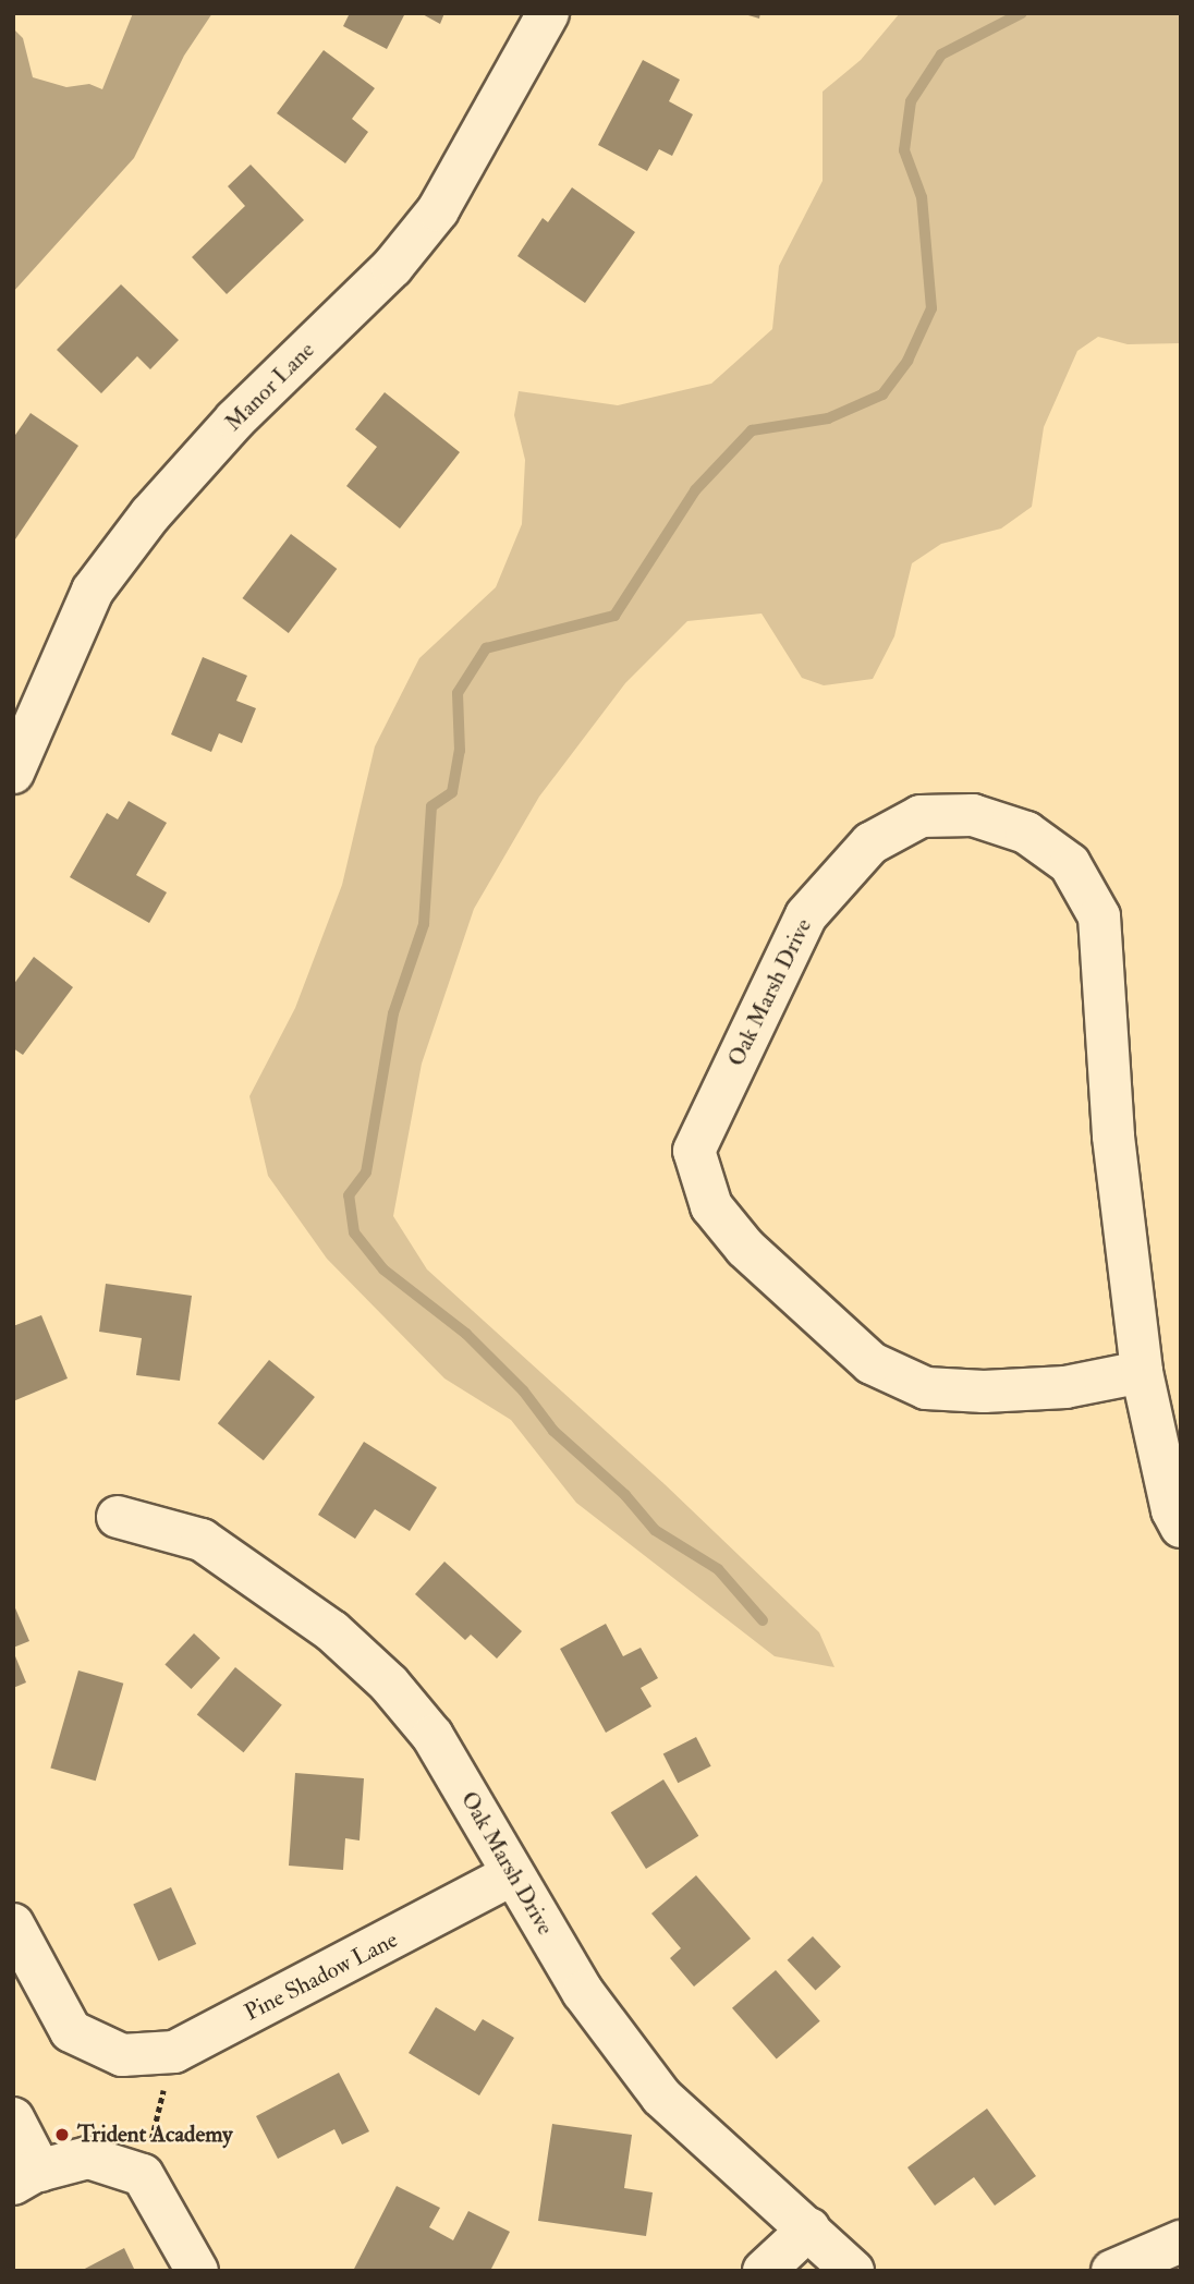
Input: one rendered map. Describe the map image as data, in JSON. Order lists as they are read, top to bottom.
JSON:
{
  "streets": {
    "street": ["Manor Lane", "Oak Marsh Drive", "Pine Shadow Lane"]
  },
  "crossings": [
    ["Oak Marsh Drive", "Pine Shadow Lane"]
  ],
  "places": ["Trident Academy"]
}
